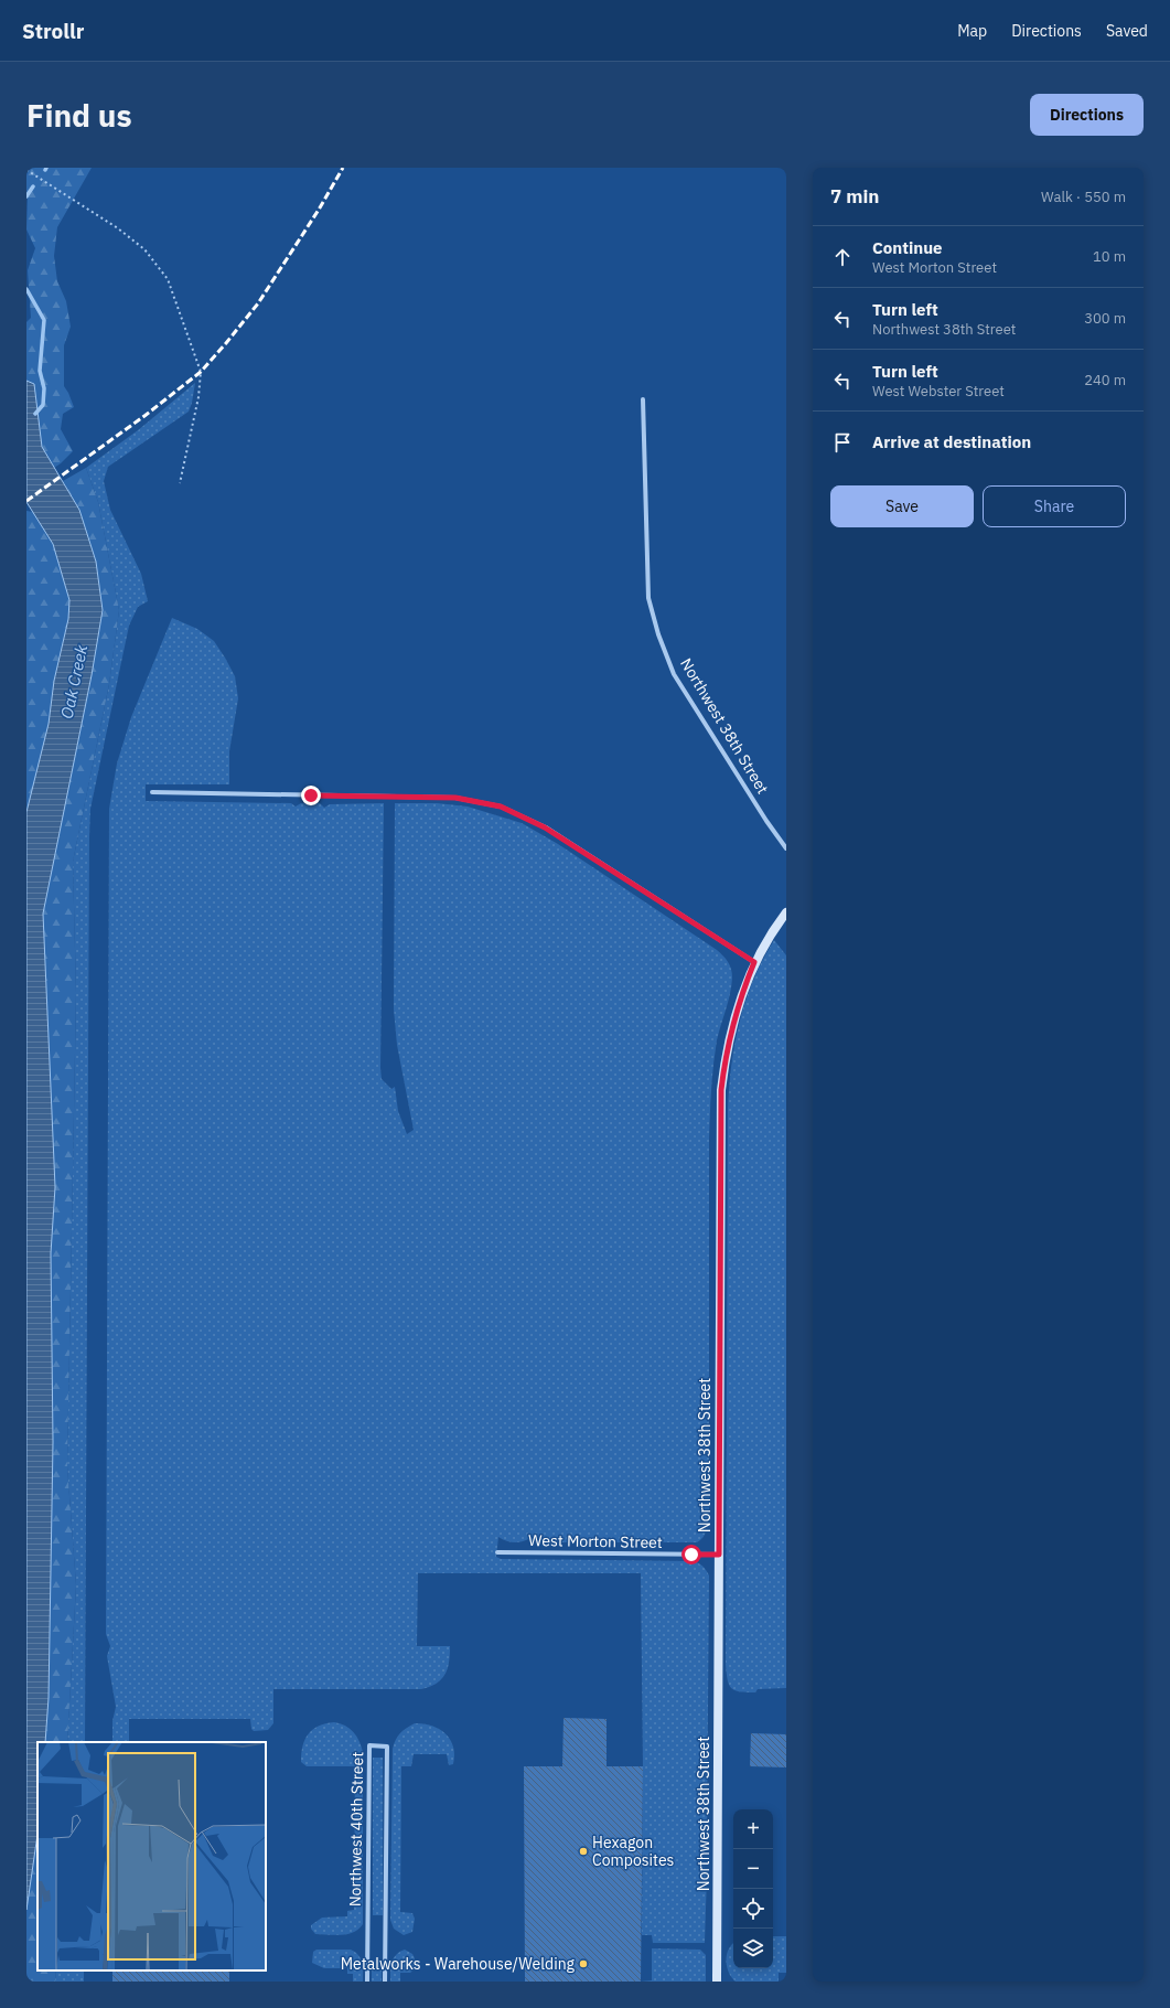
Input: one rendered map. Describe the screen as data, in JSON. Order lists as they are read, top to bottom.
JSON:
{
  "streets": {
    "main road": ["Northwest 38th Street"],
    "street": ["West Morton Street", "Northwest 40th Street"]
  },
  "crossings": [
    ["Northwest 38th Street", "West Morton Street"]
  ],
  "water": ["Oak Creek"],
  "places": ["Hexagon Composites", "Metalworks - Warehouse/Welding"],
  "page": {
    "header": "Strollr",
    "nav": ["Map", "Directions", "Saved"],
    "buttons": [
      "Directions",
      ["Save", "Share"]
    ],
    "title": "Find us",
    "heading": ["7 min", "Walk · 550 m"],
    "list": [
      ["Continue", "West Morton Street", "10 m"],
      ["Turn left", "Northwest 38th Street", "300 m"],
      ["Turn left", "West Webster Street", "240 m"],
      "Arrive at destination"
    ],
    "map_buttons": ["+", "−"]
  }
}
